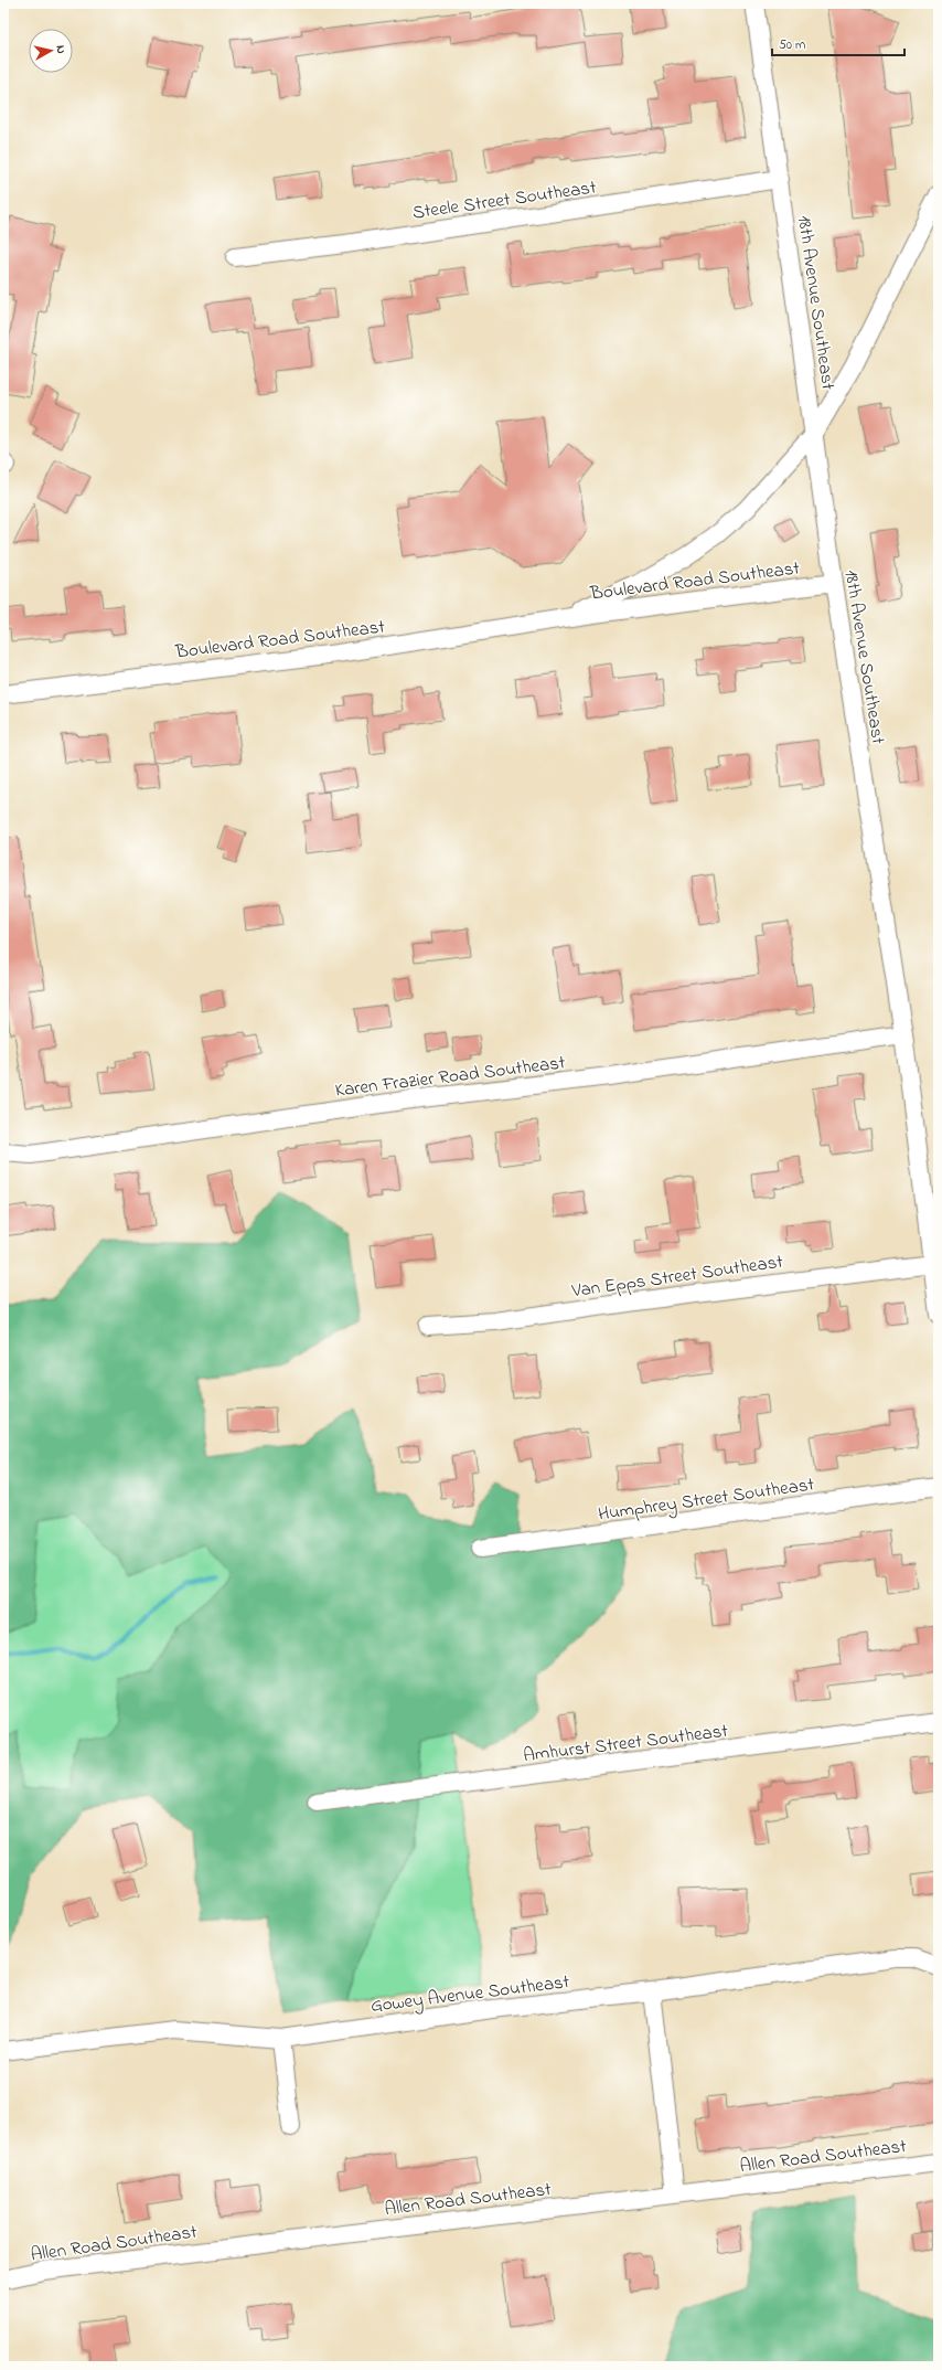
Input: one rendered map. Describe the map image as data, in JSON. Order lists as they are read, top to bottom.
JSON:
{
  "streets": {
    "street": [
      "Steele Street Southeast",
      "18th Avenue Southeast",
      "Boulevard Road Southeast",
      "Karen Frazier Road Southeast",
      "Van Epps Street Southeast",
      "Humphrey Street Southeast",
      "Amhurst Street Southeast",
      "Gowey Avenue Southeast",
      "Allen Road Southeast"
    ]
  },
  "crossings": [
    ["Steele Street Southeast", "18th Avenue Southeast"],
    ["18th Avenue Southeast", "Boulevard Road Southeast"],
    ["18th Avenue Southeast", "Karen Frazier Road Southeast"],
    ["18th Avenue Southeast", "Van Epps Street Southeast"]
  ],
  "scale_bar": "50 m",
  "north": "right"
}
